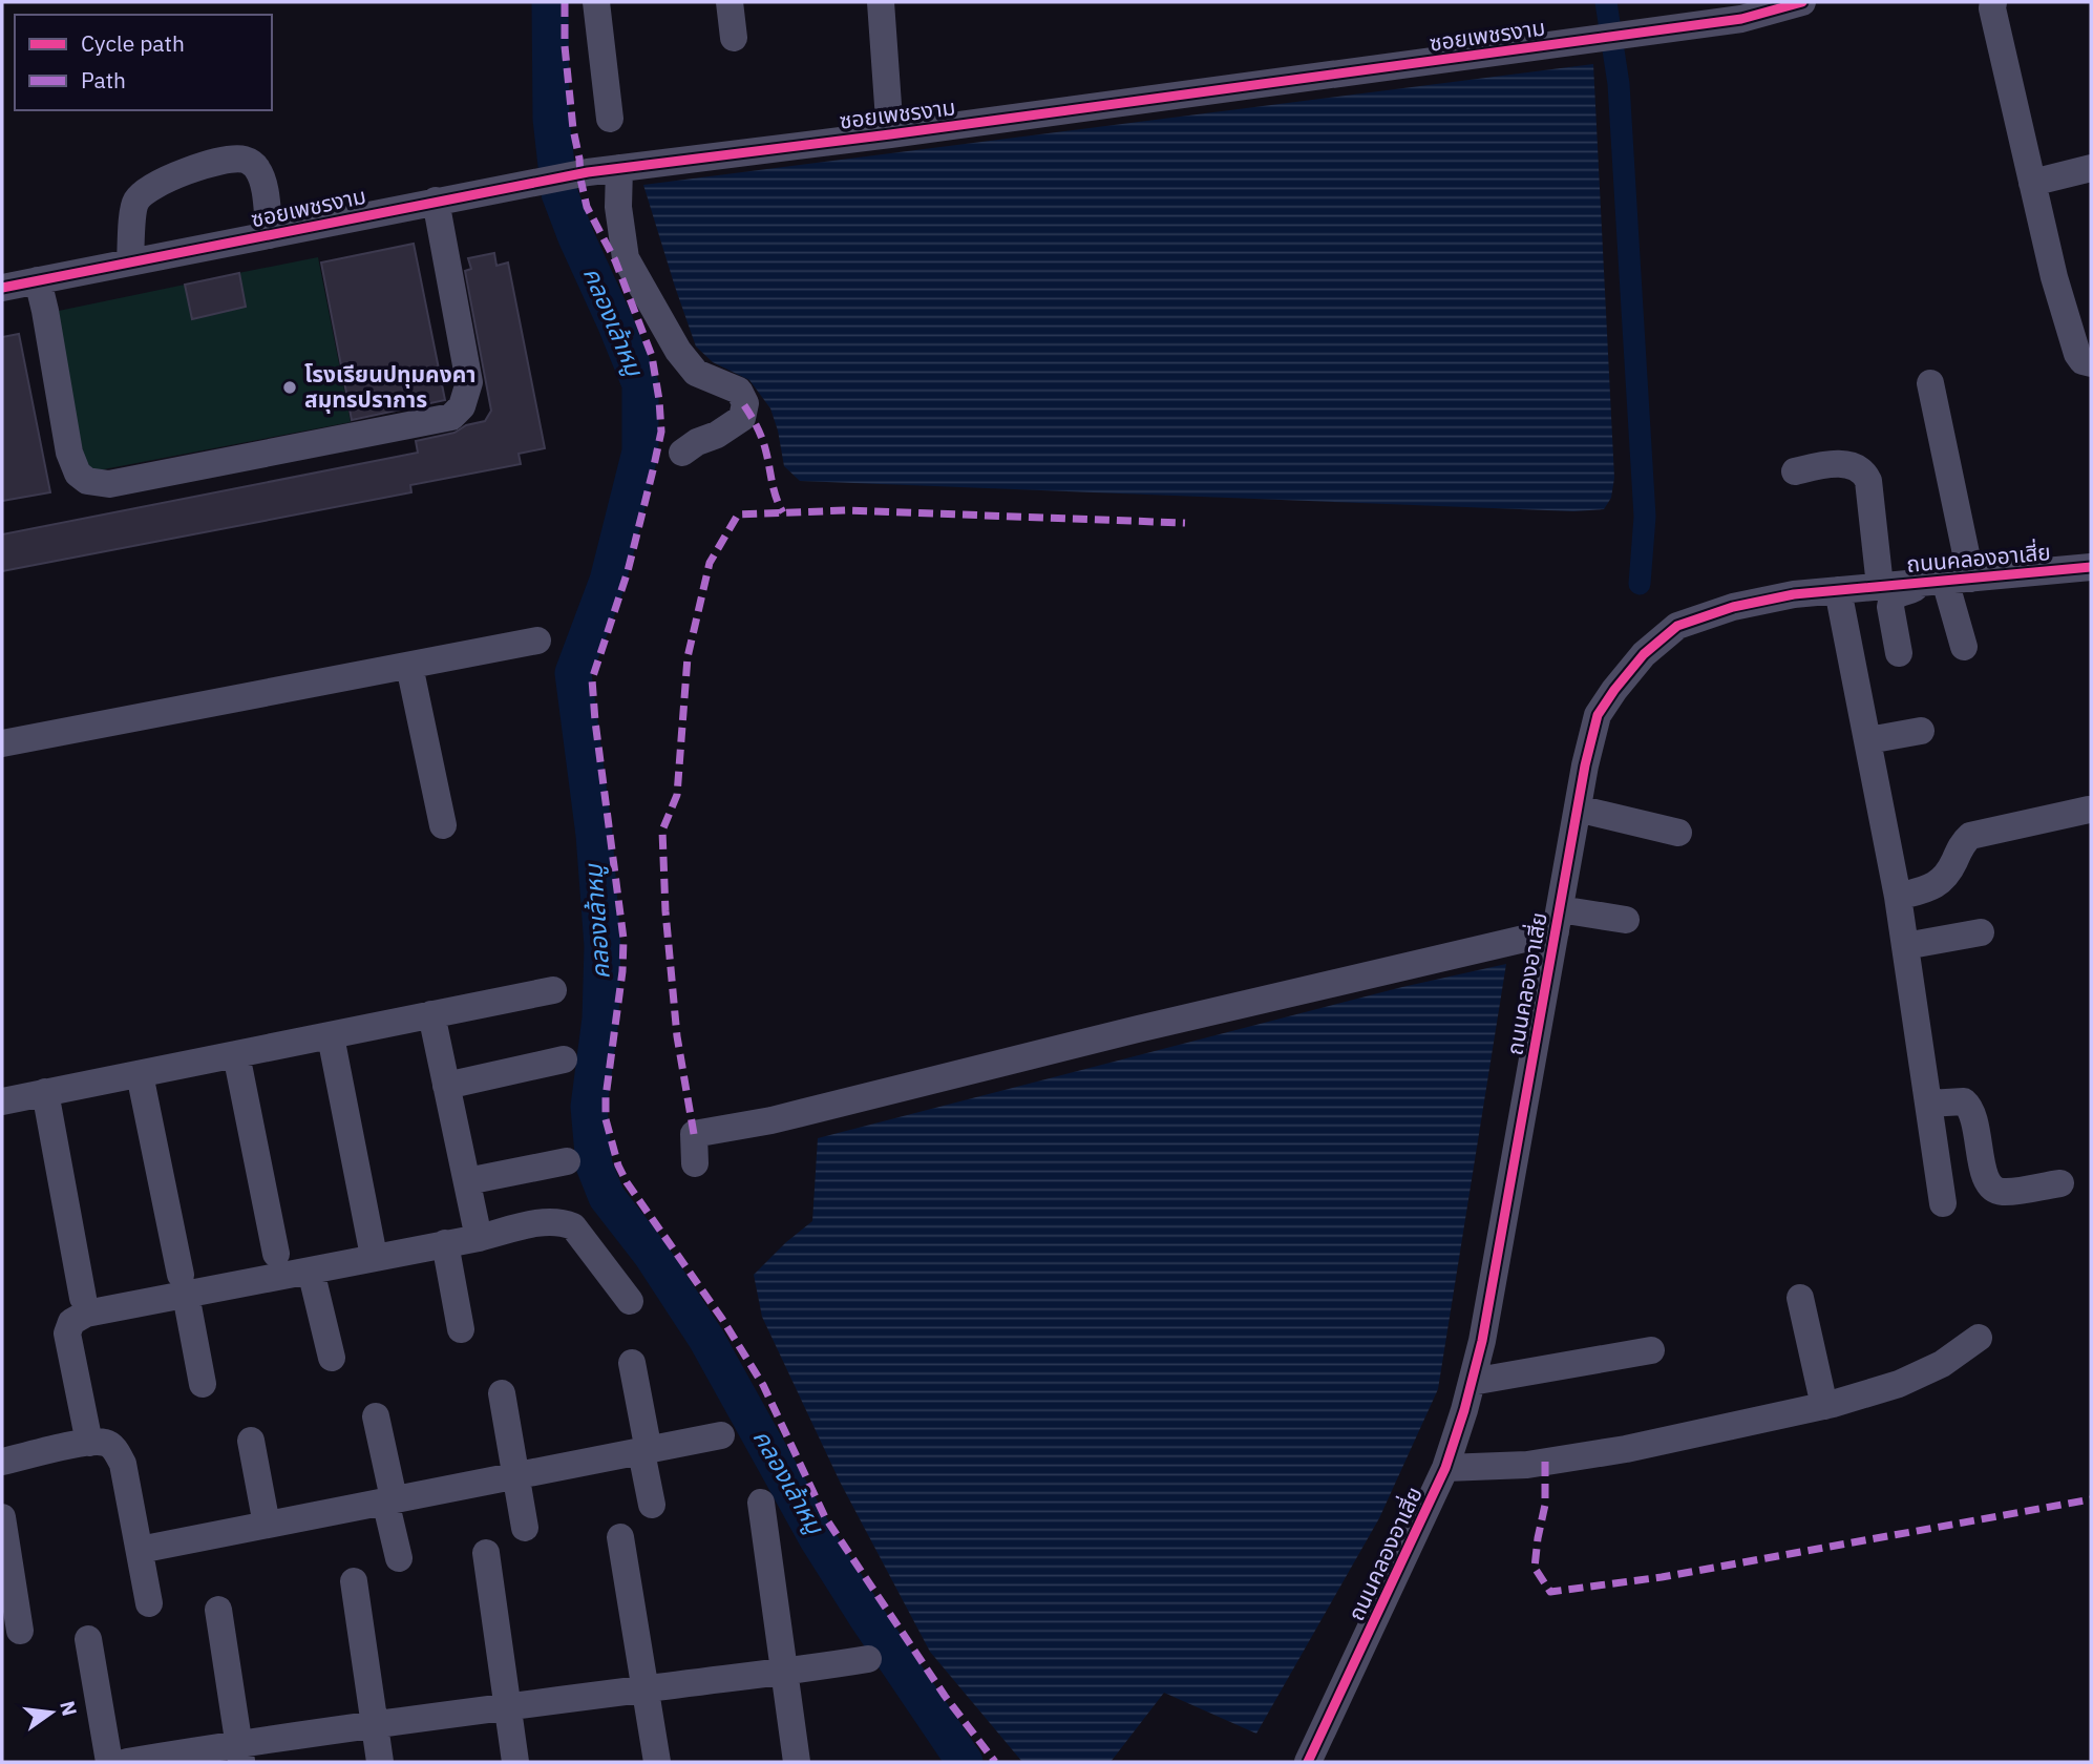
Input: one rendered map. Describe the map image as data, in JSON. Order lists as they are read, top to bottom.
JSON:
{
  "streets": {
    "street": ["ซอยเพชรงาม", "ถนนคลองอาเสี่ย"]
  },
  "water": ["คลองเล้าหมู"],
  "places": ["โรงเรียนปทุมคงคา สมุทรปราการ"],
  "legend": ["Cycle path", "Path"],
  "north": "right"
}
